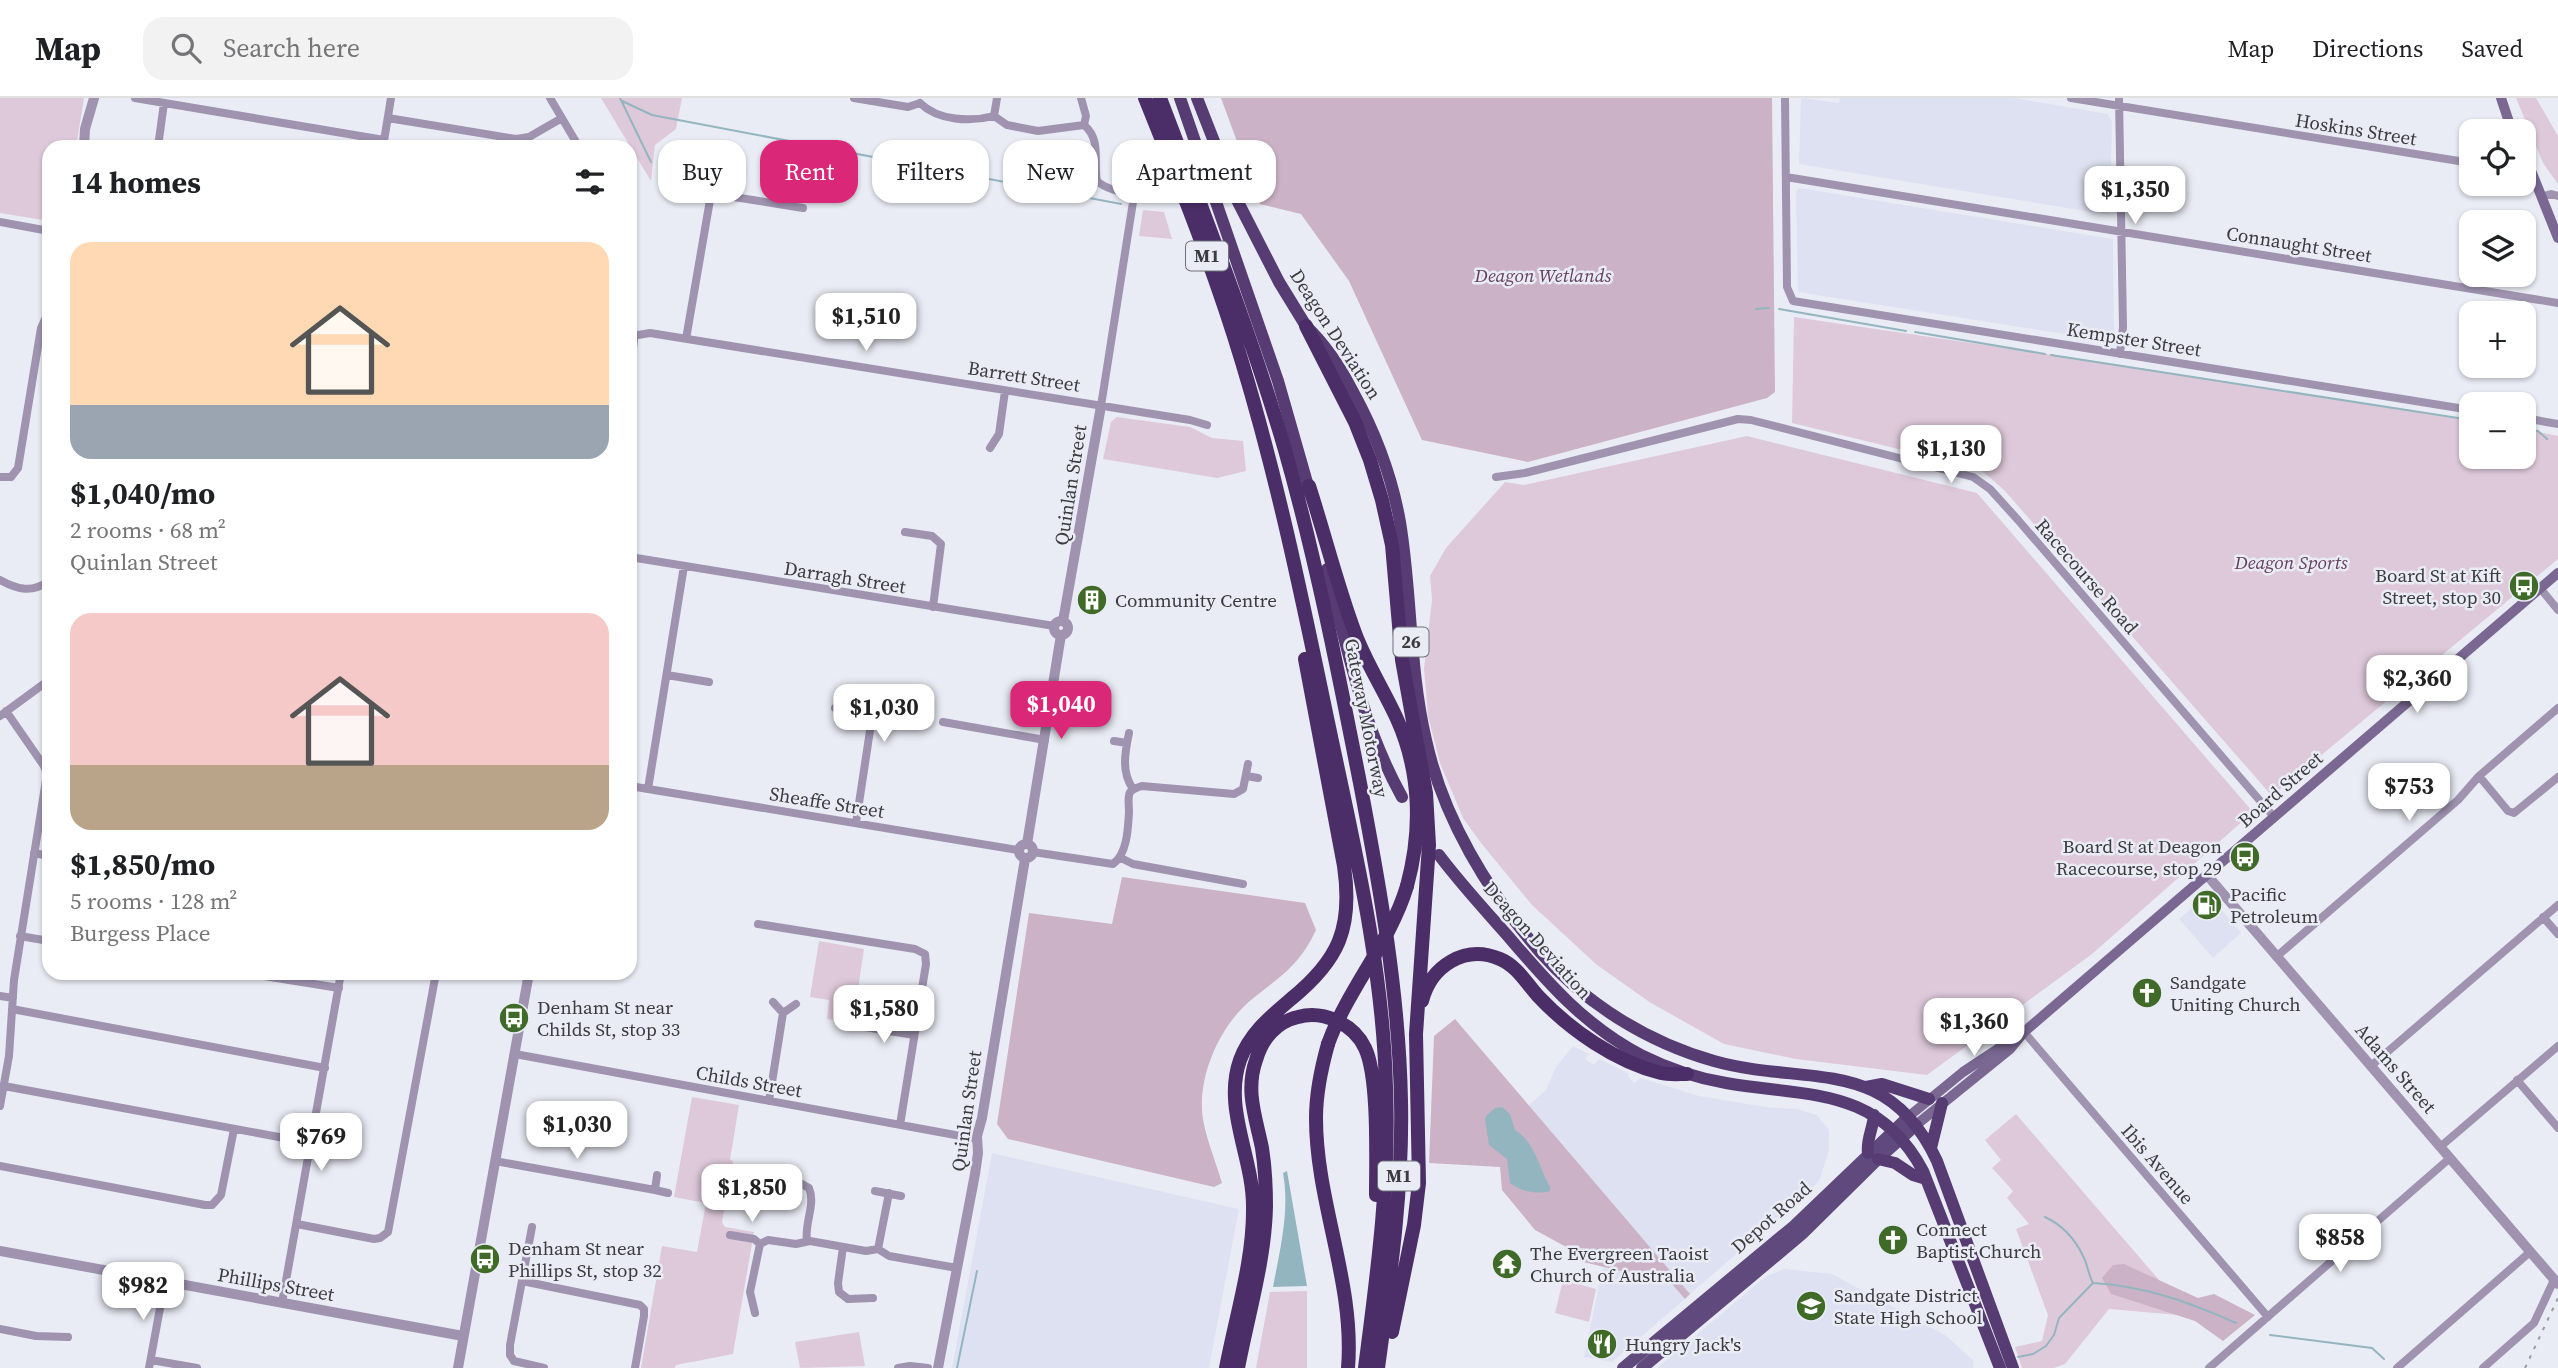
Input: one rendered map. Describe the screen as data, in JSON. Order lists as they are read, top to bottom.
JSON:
{
  "streets": {
    "highway": [
      "M1",
      "Deagon Deviation",
      "26",
      "Gateway Motorway"
    ],
    "main road": ["Board Street", "Depot Road"],
    "street": [
      "Hoskins Street",
      "Connaught Street",
      "Kempster Street",
      "Barrett Street",
      "Quinlan Street",
      "Racecourse Road",
      "Darragh Street",
      "Sheaffe Street",
      "Adams Street",
      "Childs Street",
      "Ibis Avenue",
      "Phillips Street"
    ]
  },
  "crossings": [
    ["Connaught Street", "Kempster Street"],
    ["Deagon Deviation", "26"],
    ["Deagon Deviation", "Board Street"],
    ["Deagon Deviation", "Depot Road"],
    ["Barrett Street", "Quinlan Street"],
    ["Quinlan Street", "Darragh Street"],
    ["Quinlan Street", "Sheaffe Street"],
    ["Quinlan Street", "Childs Street"],
    ["Racecourse Road", "Board Street"],
    ["26", "Board Street"],
    ["26", "Depot Road"],
    ["Board Street", "Adams Street"],
    ["Board Street", "Ibis Avenue"],
    ["Board Street", "Depot Road"]
  ],
  "parks": ["Deagon Wetlands", "Deagon Sports"],
  "places": {
    "bus stop": [
      "Board St at Kift Street, stop 30",
      "Board St at Deagon Racecourse, stop 29",
      "Denham St near Childs St, stop 33",
      "Denham St near Phillips St, stop 32"
    ],
    "building": ["Community Centre"],
    "fuel station": ["Pacific Petroleum"],
    "church": ["Sandgate Uniting Church", "Connect Baptist Church"],
    "temple": ["The Evergreen Taoist Church of Australia"],
    "school or university": ["Sandgate District State High School"],
    "restaurant": ["Hungry Jack's"]
  },
  "page": {
    "header": "Map",
    "search": "Search here",
    "nav": ["Map", "Directions", "Saved"],
    "map_buttons": ["+", "−"],
    "chip": [
      "Buy",
      "Rent",
      "Filters",
      "New",
      "Apartment"
    ],
    "heading": "14 homes",
    "price": [
      "$1,350",
      "$1,510",
      "$1,130",
      "$2,360",
      "$1,040",
      "$1,030",
      "$753",
      "$1,580",
      "$1,360",
      "$1,030",
      "$769",
      "$1,850",
      "$858",
      "$982"
    ],
    "list": [
      {
        "name": "$1,040/mo",
        "note": "2 rooms · 68 m² · Quinlan Street"
      },
      {
        "name": "$1,850/mo",
        "note": "5 rooms · 128 m² · Burgess Place"
      }
    ]
  }
}
